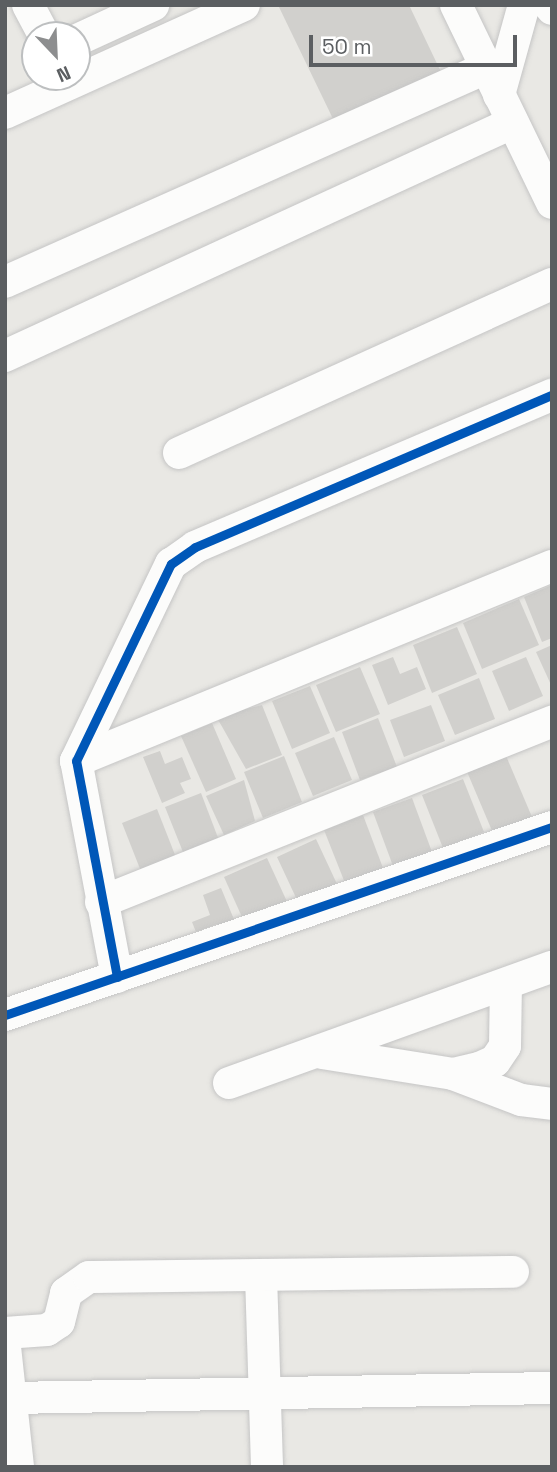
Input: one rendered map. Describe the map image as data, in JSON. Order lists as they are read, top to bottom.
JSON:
{
  "scale_bar": "50 m",
  "north": "bottom right"
}
